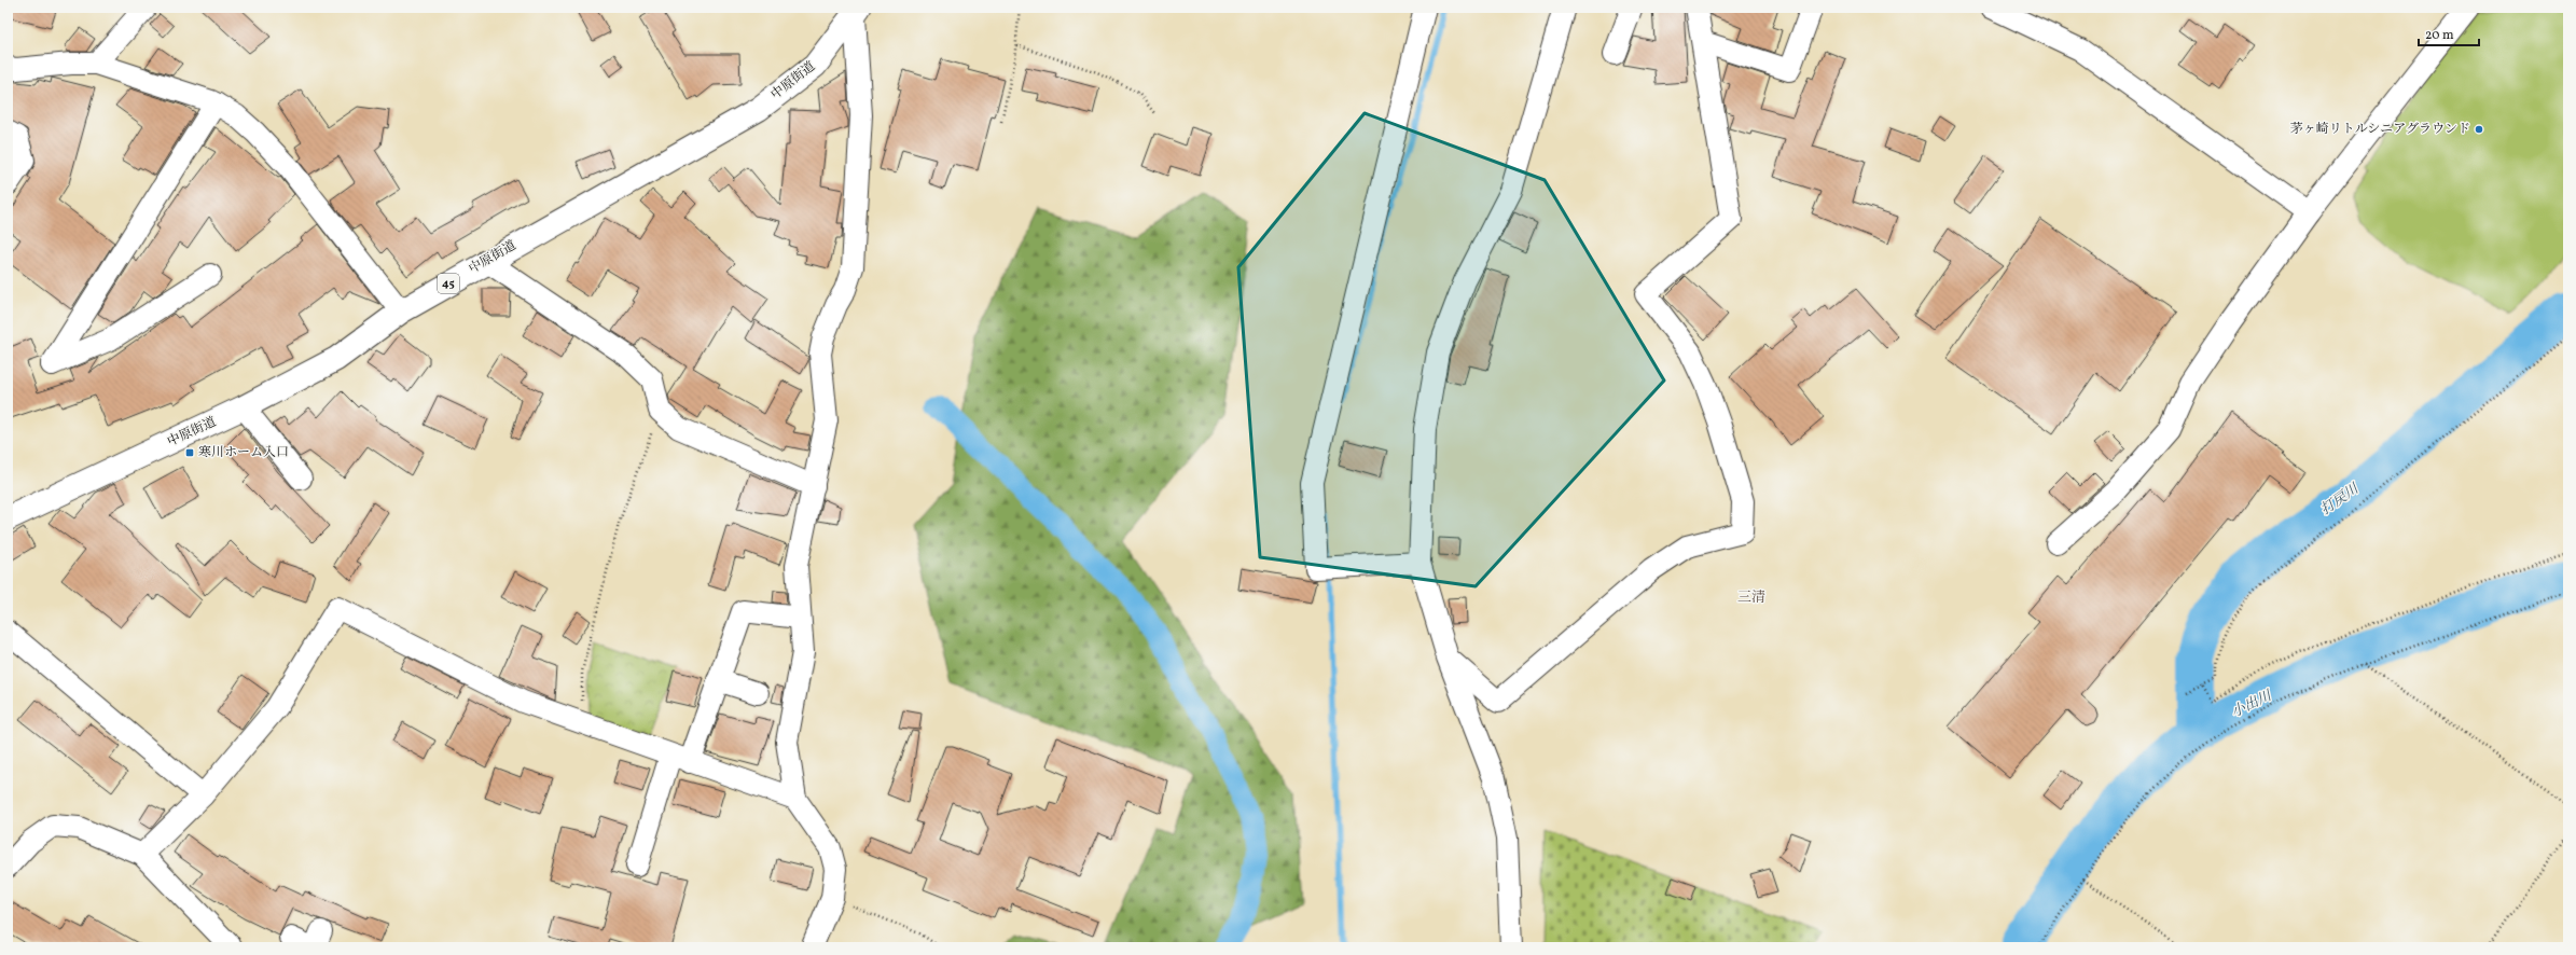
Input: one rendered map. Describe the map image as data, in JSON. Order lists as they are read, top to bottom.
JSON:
{
  "streets": {
    "main road": ["中原街道", "45"]
  },
  "districts": ["三清"],
  "water": ["打戻川", "小出川"],
  "places": {
    "other": ["茅ヶ崎リトルシニアグラウンド"],
    "transit": ["寒川ホーム入口"]
  },
  "scale_bar": "20 m"
}
